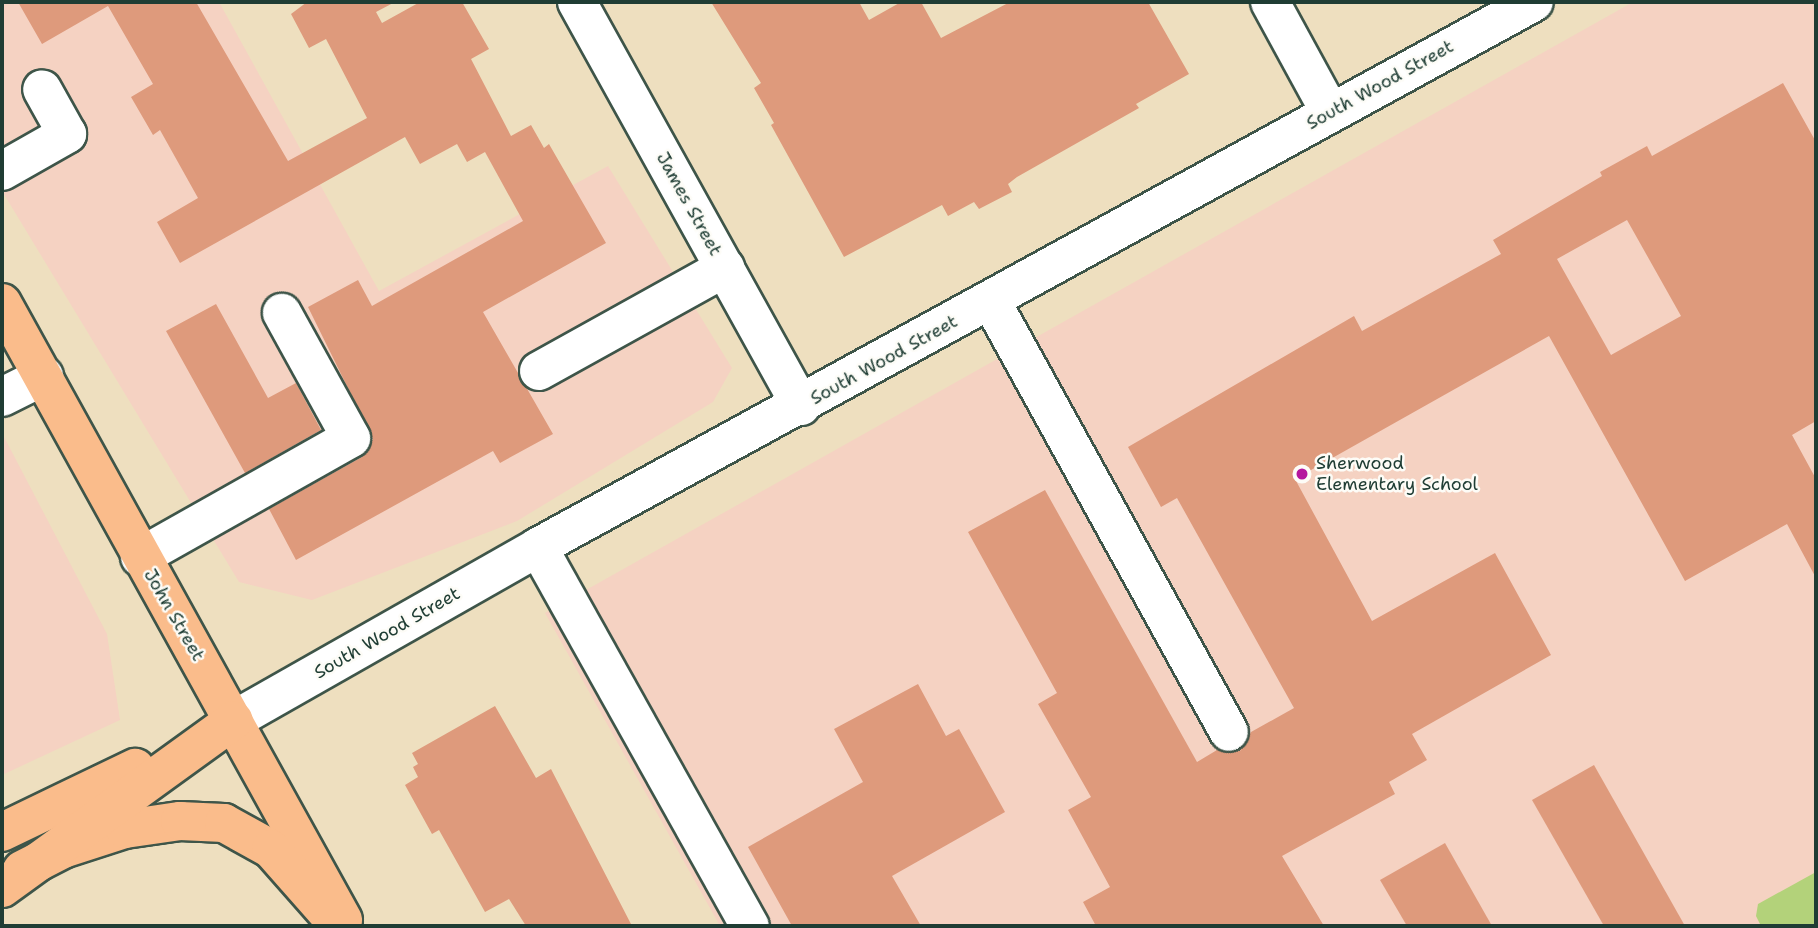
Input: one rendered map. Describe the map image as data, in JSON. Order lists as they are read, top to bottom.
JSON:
{
  "streets": {
    "main road": ["John Street"],
    "street": ["South Wood Street", "James Street"]
  },
  "crossings": [
    ["South Wood Street", "James Street"],
    ["South Wood Street", "John Street"]
  ],
  "places": ["Sherwood Elementary School"]
}
